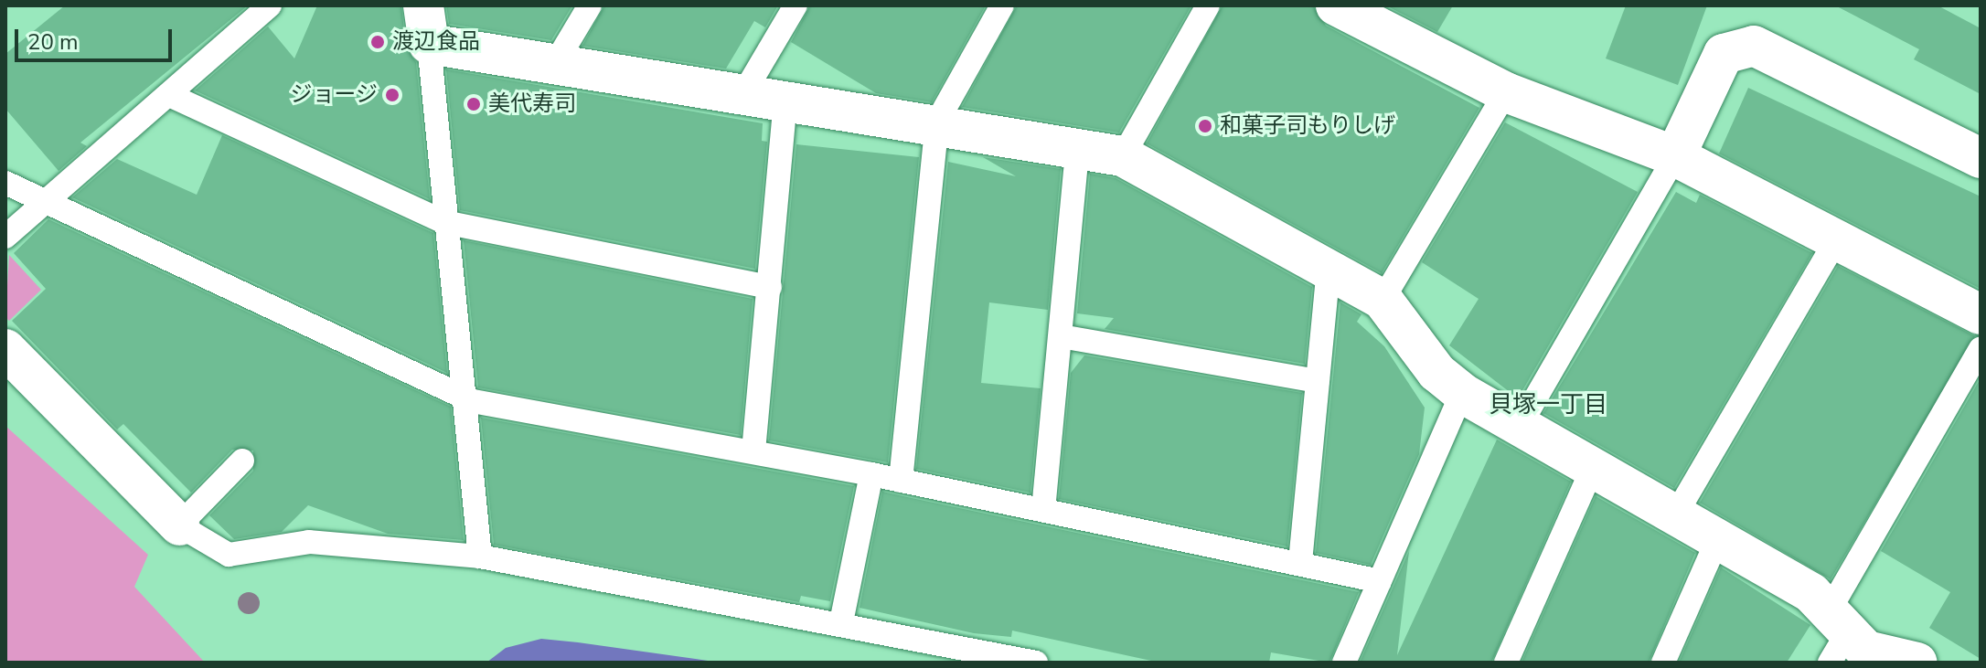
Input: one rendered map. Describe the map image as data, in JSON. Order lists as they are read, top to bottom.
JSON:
{
  "districts": ["貝塚一丁目"],
  "places": [
    "渡辺食品",
    "ジョージ",
    "美代寿司",
    "和菓子司もりしげ"
  ],
  "scale_bar": "20 m"
}
